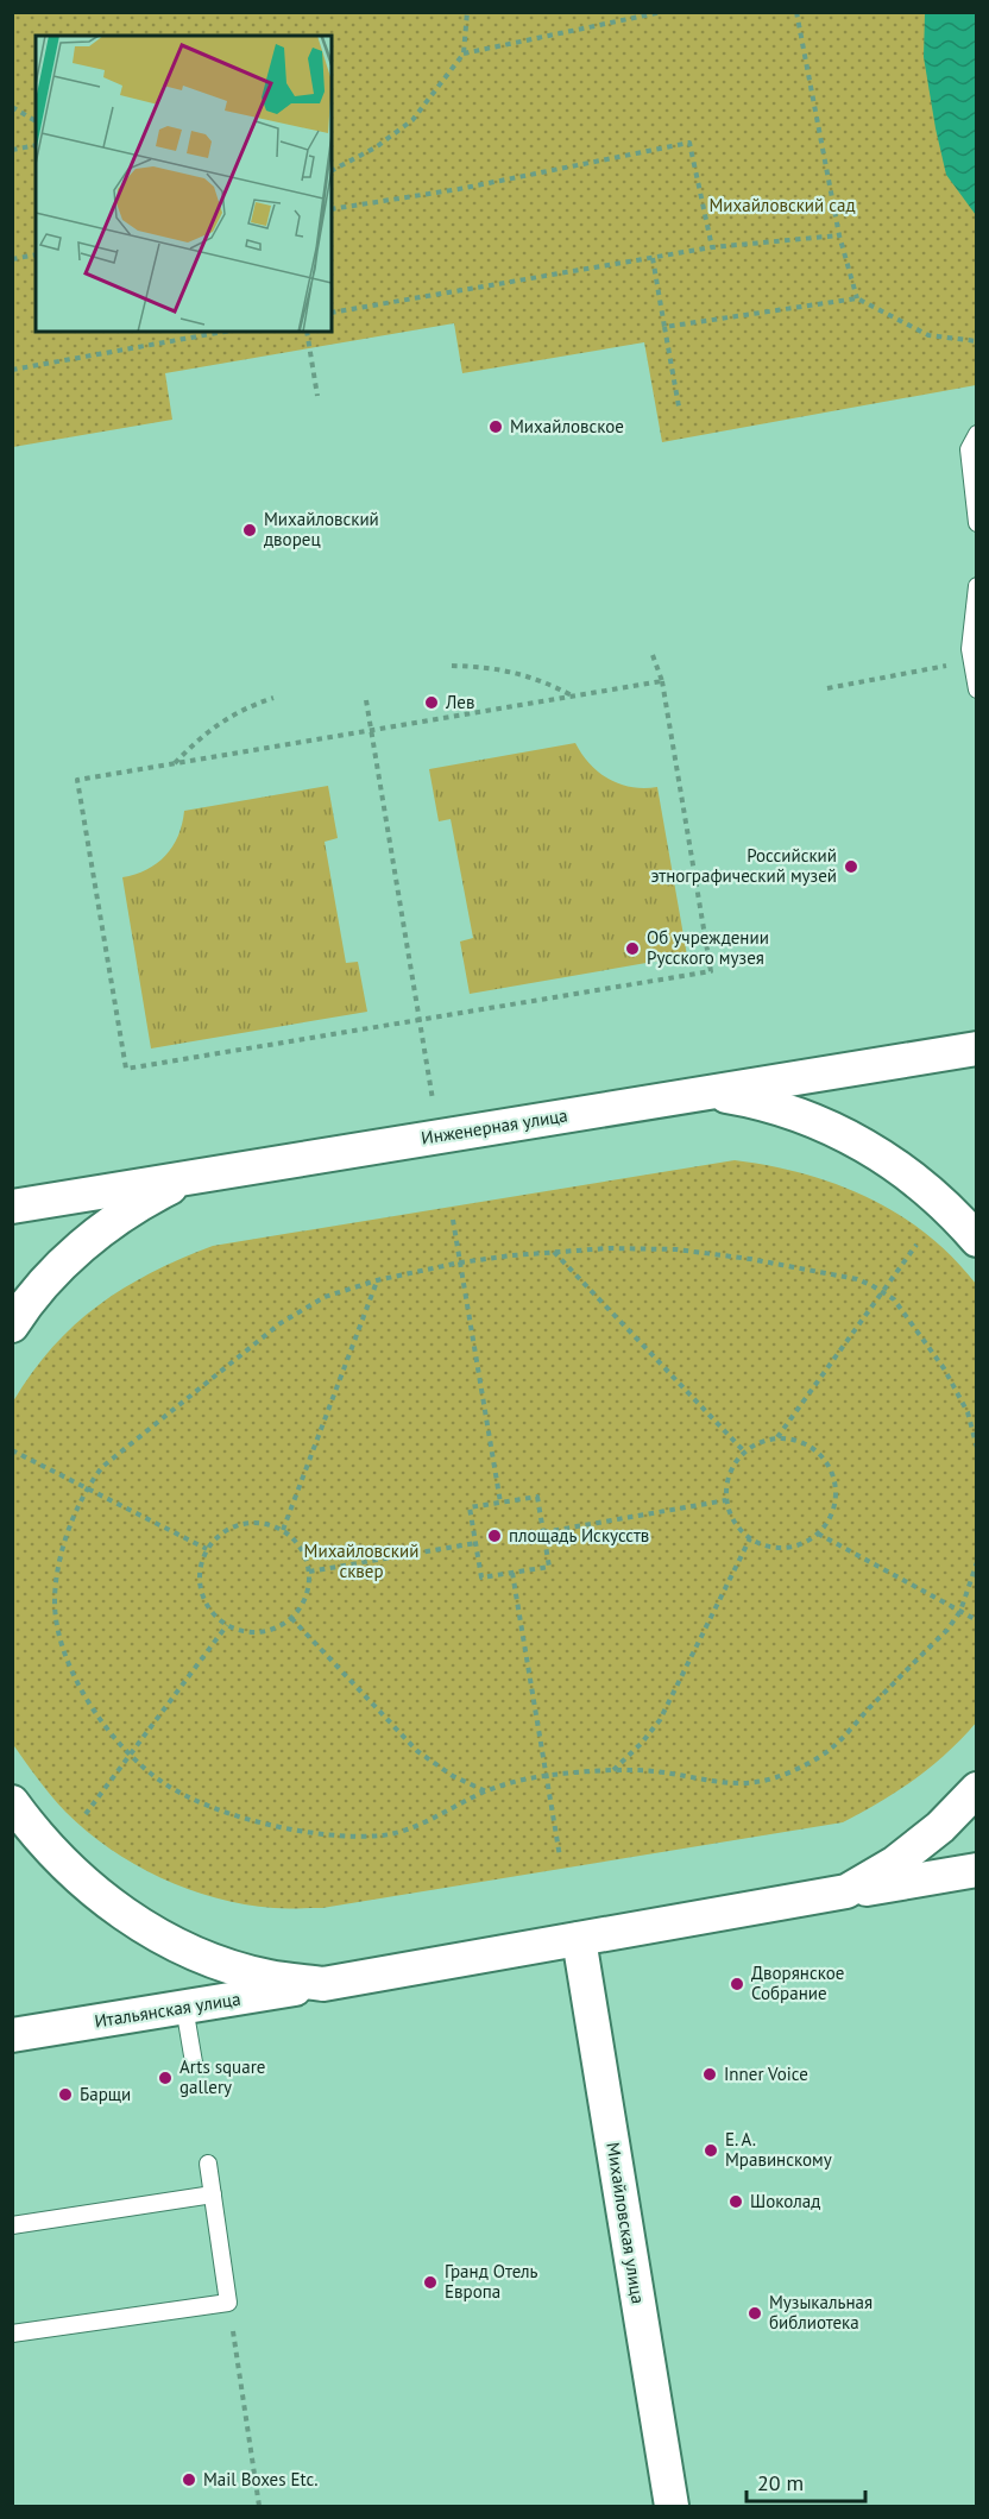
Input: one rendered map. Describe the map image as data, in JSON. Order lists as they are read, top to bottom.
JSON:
{
  "streets": {
    "street": ["Инженерная улица", "Итальянская улица", "Михайловская улица"]
  },
  "parks": ["Михайловский сад", "Михайловский сквер"],
  "places": [
    "Михайловское",
    "Михайловский дворец",
    "Лев",
    "Российский этнографический музей",
    "Об учреждении Русского музея",
    "площадь Искусств",
    "Дворянское Собрание",
    "Inner Voice",
    "Arts square gallery",
    "Барщи",
    "Е. А. Мравинскому",
    "Шоколад",
    "Гранд Отель Европа",
    "Музыкальная библиотека",
    "Mail Boxes Etc."
  ],
  "scale_bar": "20 m"
}
